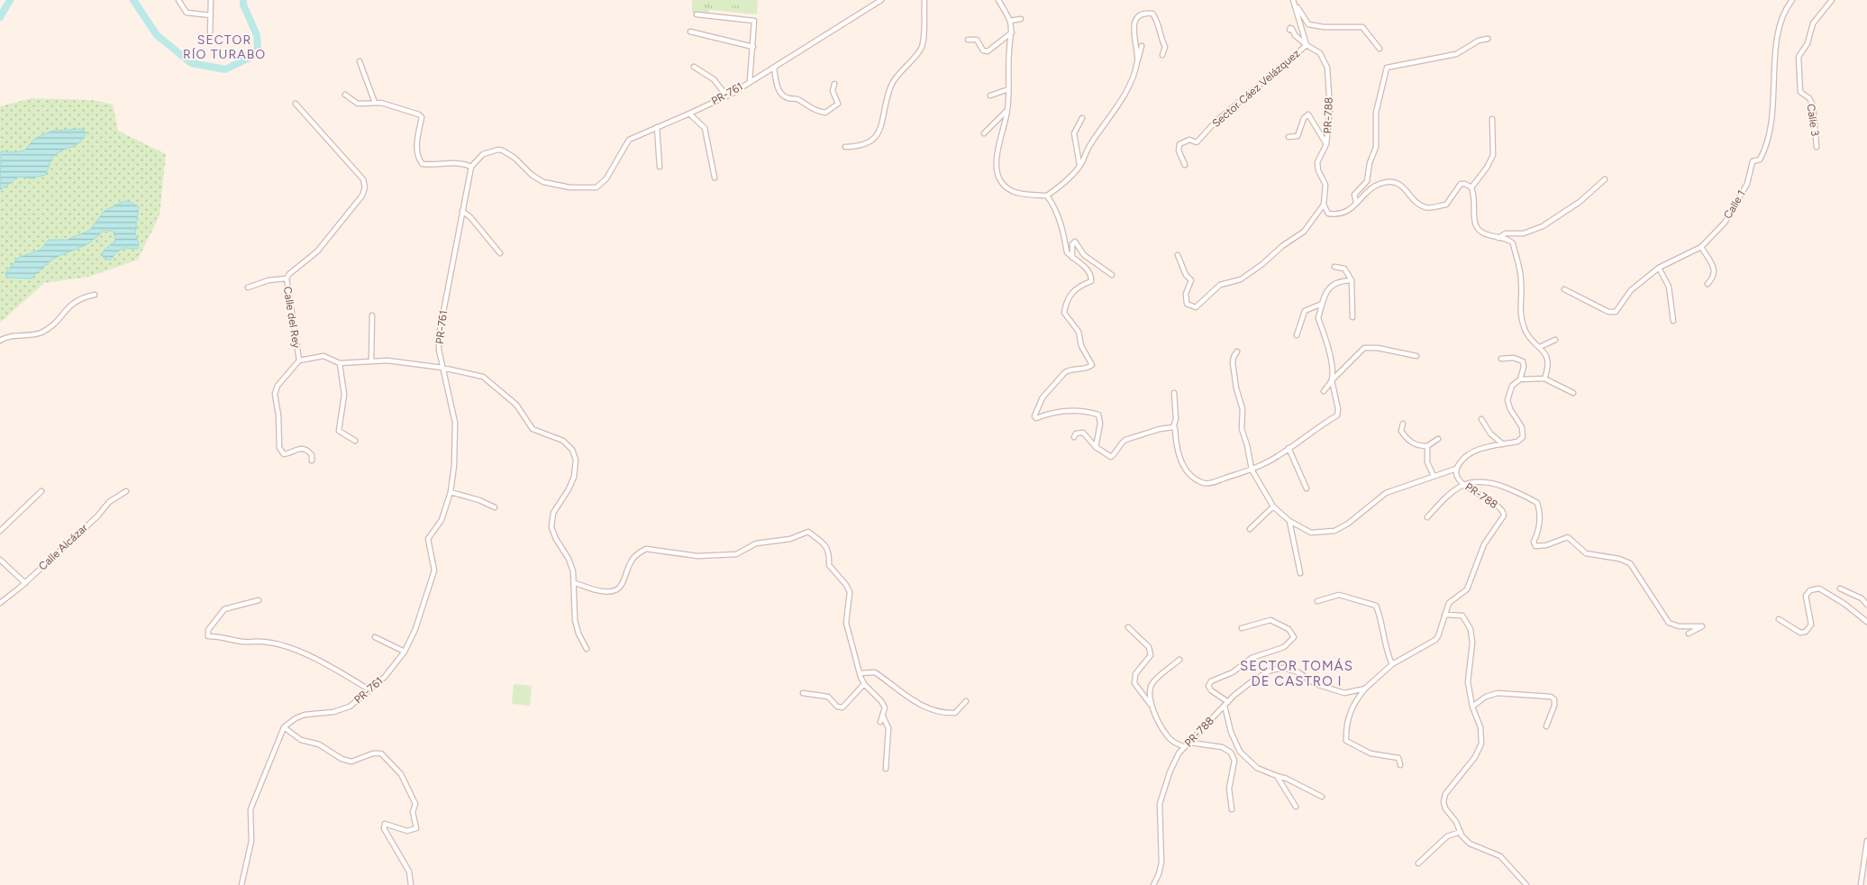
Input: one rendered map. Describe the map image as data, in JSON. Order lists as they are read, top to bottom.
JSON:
{
  "streets": {
    "street": [
      "Sector Cáez Velázquez",
      "PR-761",
      "PR-788",
      "Calle 3",
      "Calle 1",
      "Calle del Rey",
      "Calle Alcázar"
    ]
  },
  "crossings": [
    ["Sector Cáez Velázquez", "PR-788"],
    ["PR-761", "Calle del Rey"]
  ],
  "districts": ["SECTOR RÍO TURABO", "SECTOR TOMÁS DE CASTRO I"]
}
